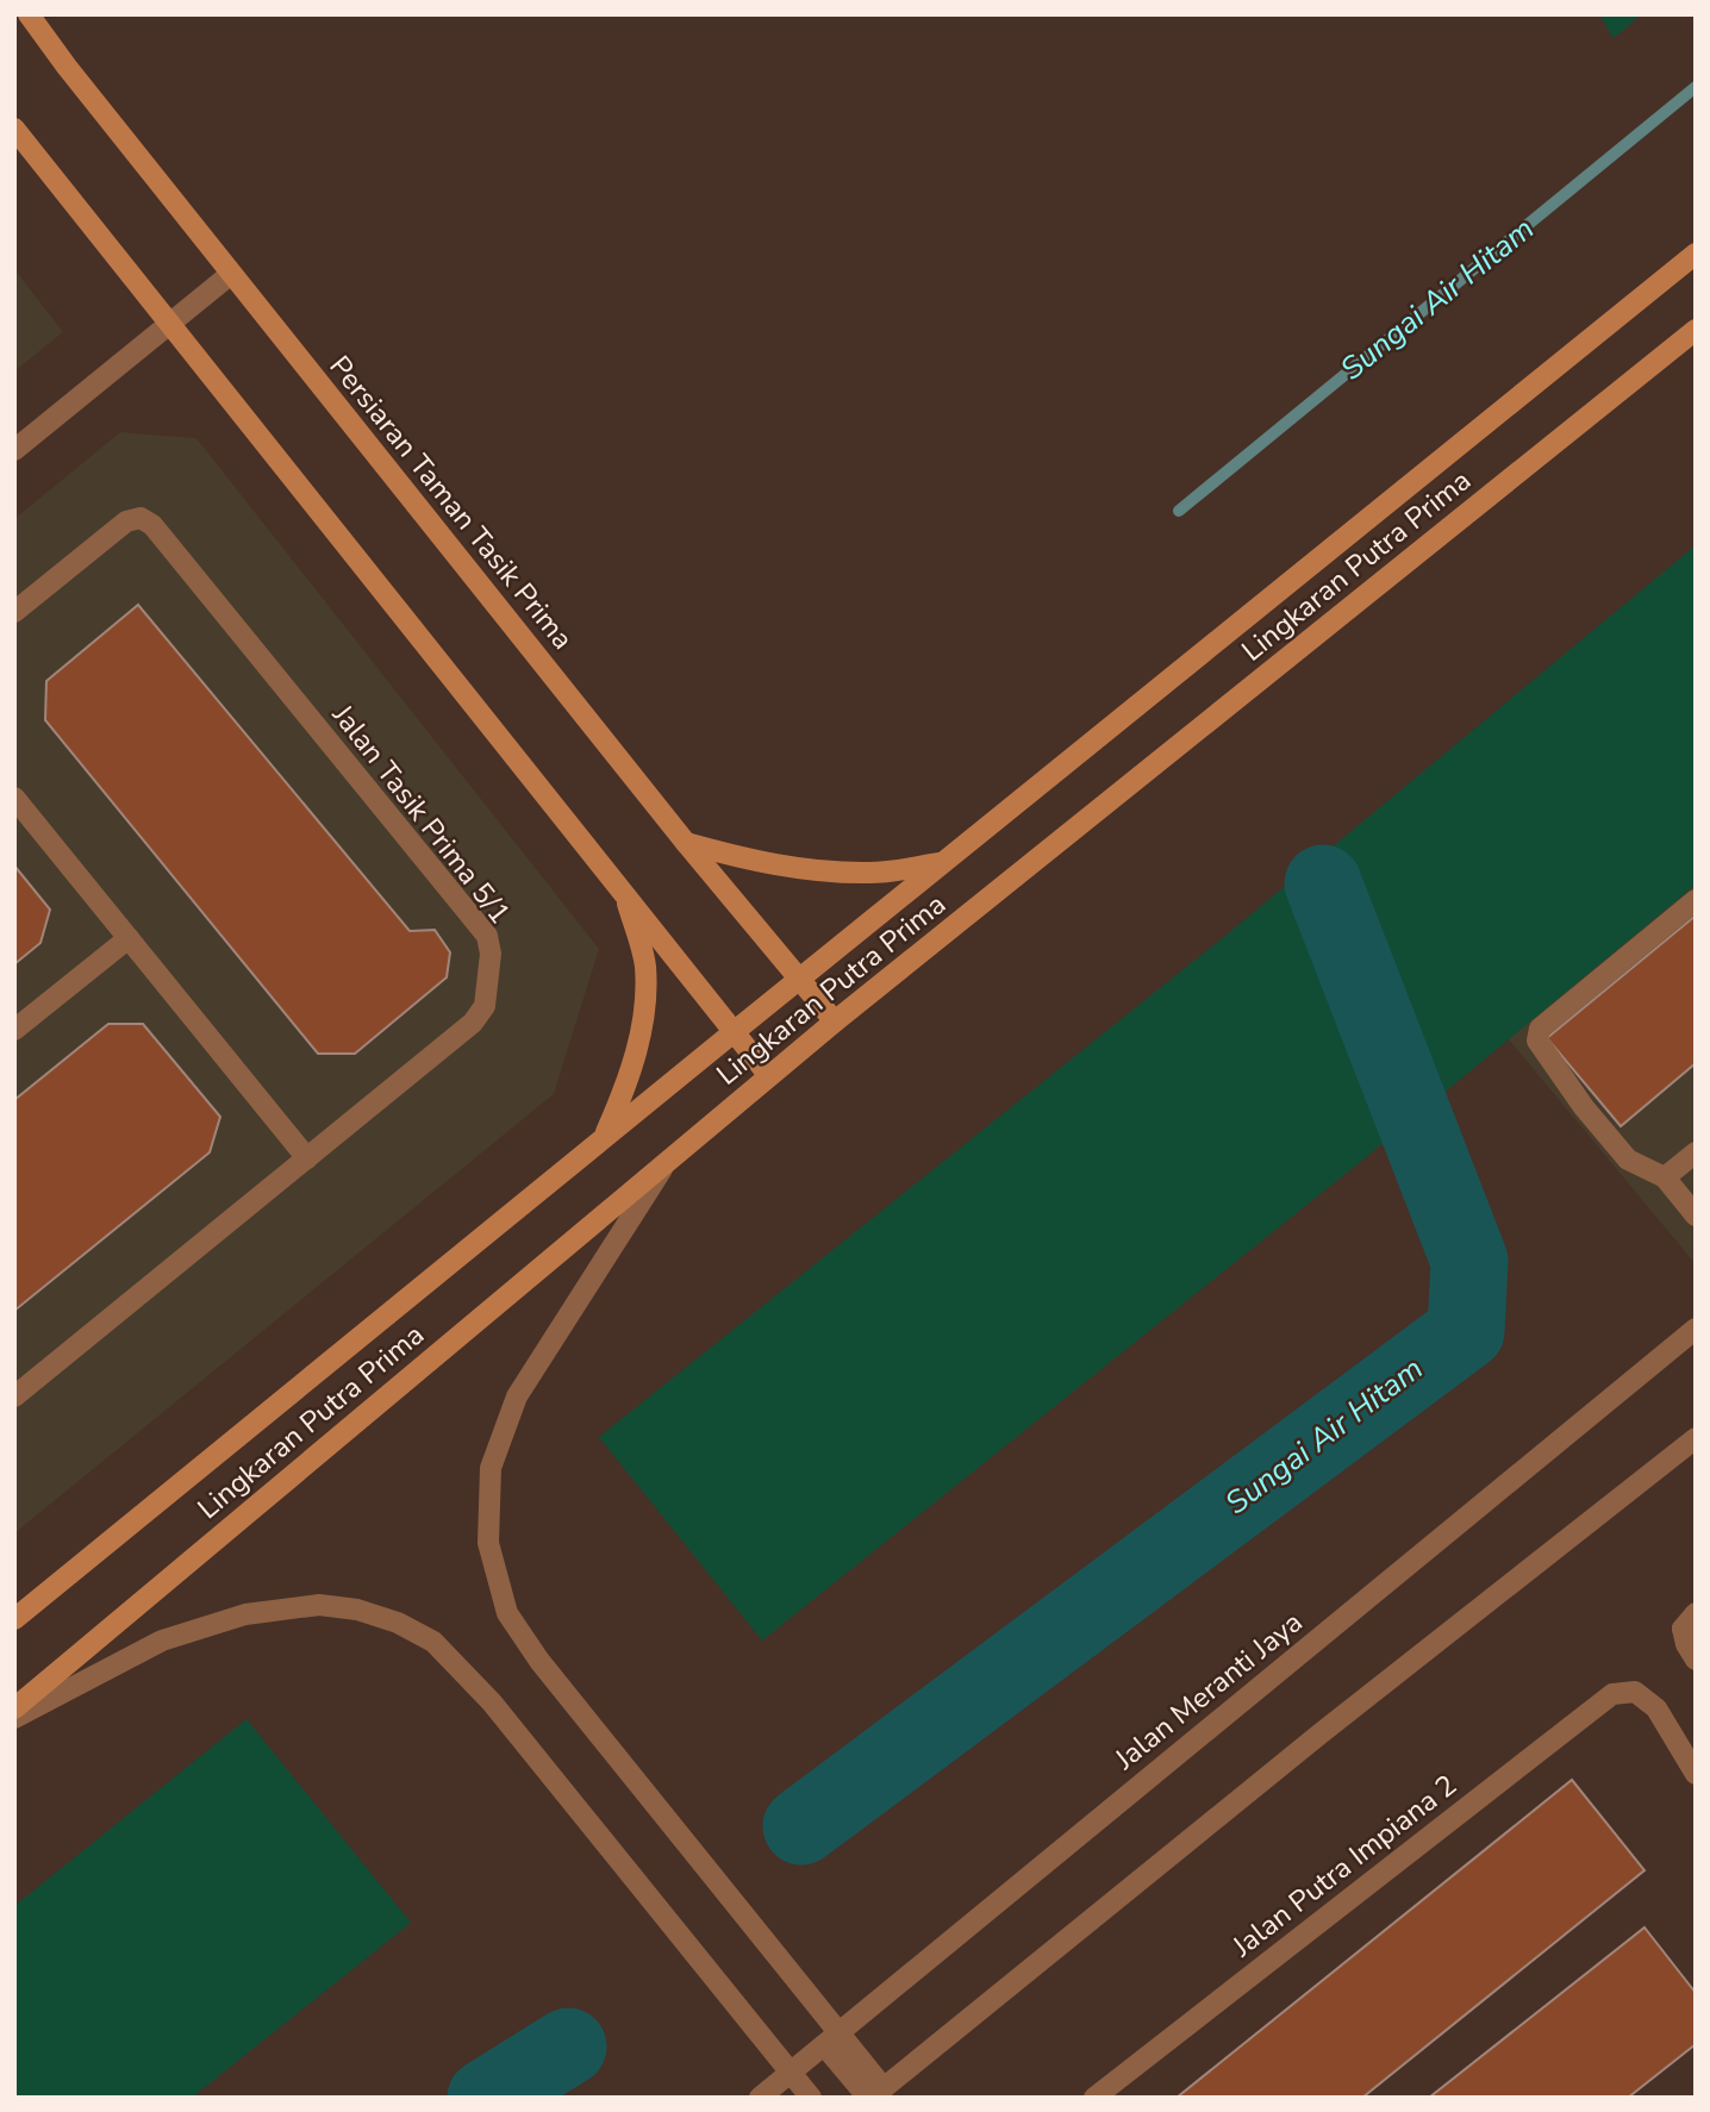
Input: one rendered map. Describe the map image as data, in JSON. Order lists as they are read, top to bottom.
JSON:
{
  "streets": {
    "main road": ["Persiaran Taman Tasik Prima", "Lingkaran Putra Prima"],
    "street": ["Jalan Tasik Prima 5/1", "Jalan Meranti Jaya", "Jalan Putra Impiana 2"]
  },
  "crossings": [
    ["Persiaran Taman Tasik Prima", "Lingkaran Putra Prima"]
  ],
  "water": ["Sungai Air Hitam"]
}
